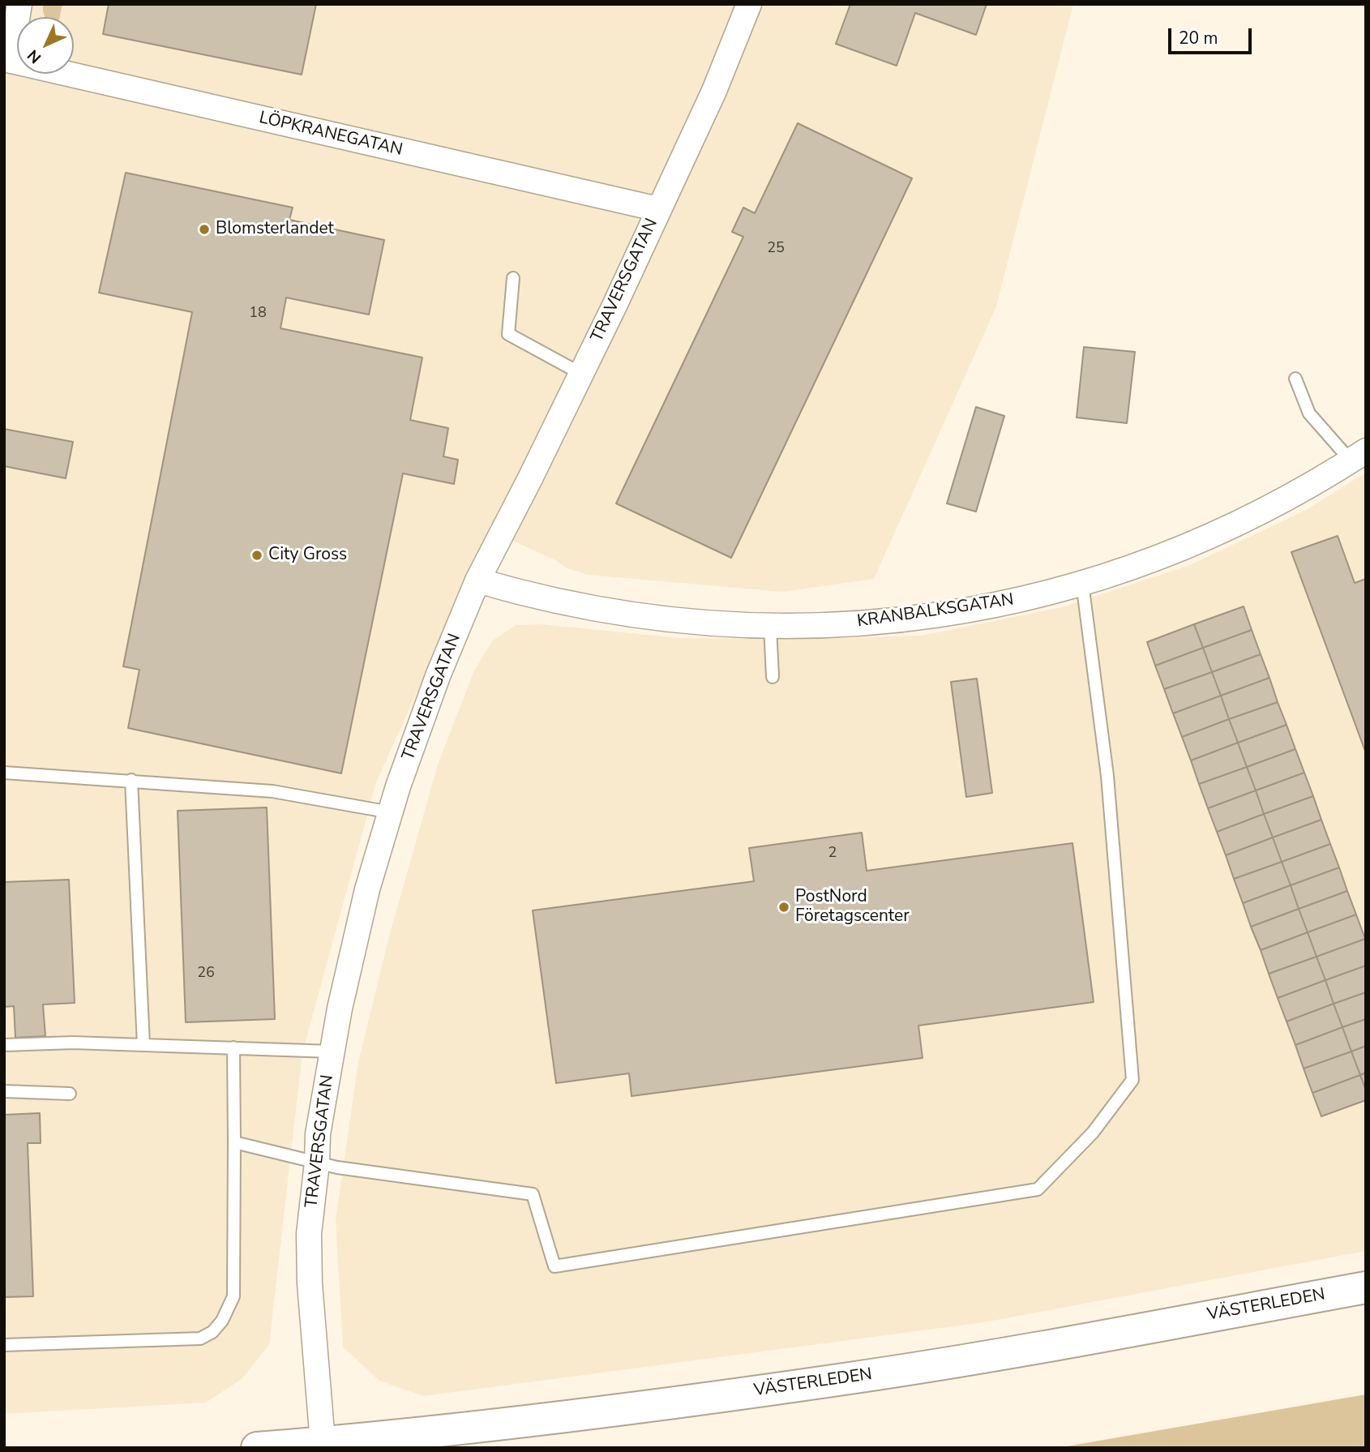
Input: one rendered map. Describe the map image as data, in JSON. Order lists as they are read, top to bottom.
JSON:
{
  "streets": {
    "street": [
      "LÖPKRANEGATAN",
      "TRAVERSGATAN",
      "KRANBALKSGATAN",
      "VÄSTERLEDEN"
    ]
  },
  "crossings": [
    ["LÖPKRANEGATAN", "TRAVERSGATAN"],
    ["TRAVERSGATAN", "KRANBALKSGATAN"],
    ["TRAVERSGATAN", "VÄSTERLEDEN"]
  ],
  "places": ["Blomsterlandet", "City Gross", "PostNord Företagscenter"],
  "house_numbers": [
    "25",
    "18",
    "2",
    "26"
  ],
  "scale_bar": "20 m",
  "north": "bottom left"
}
